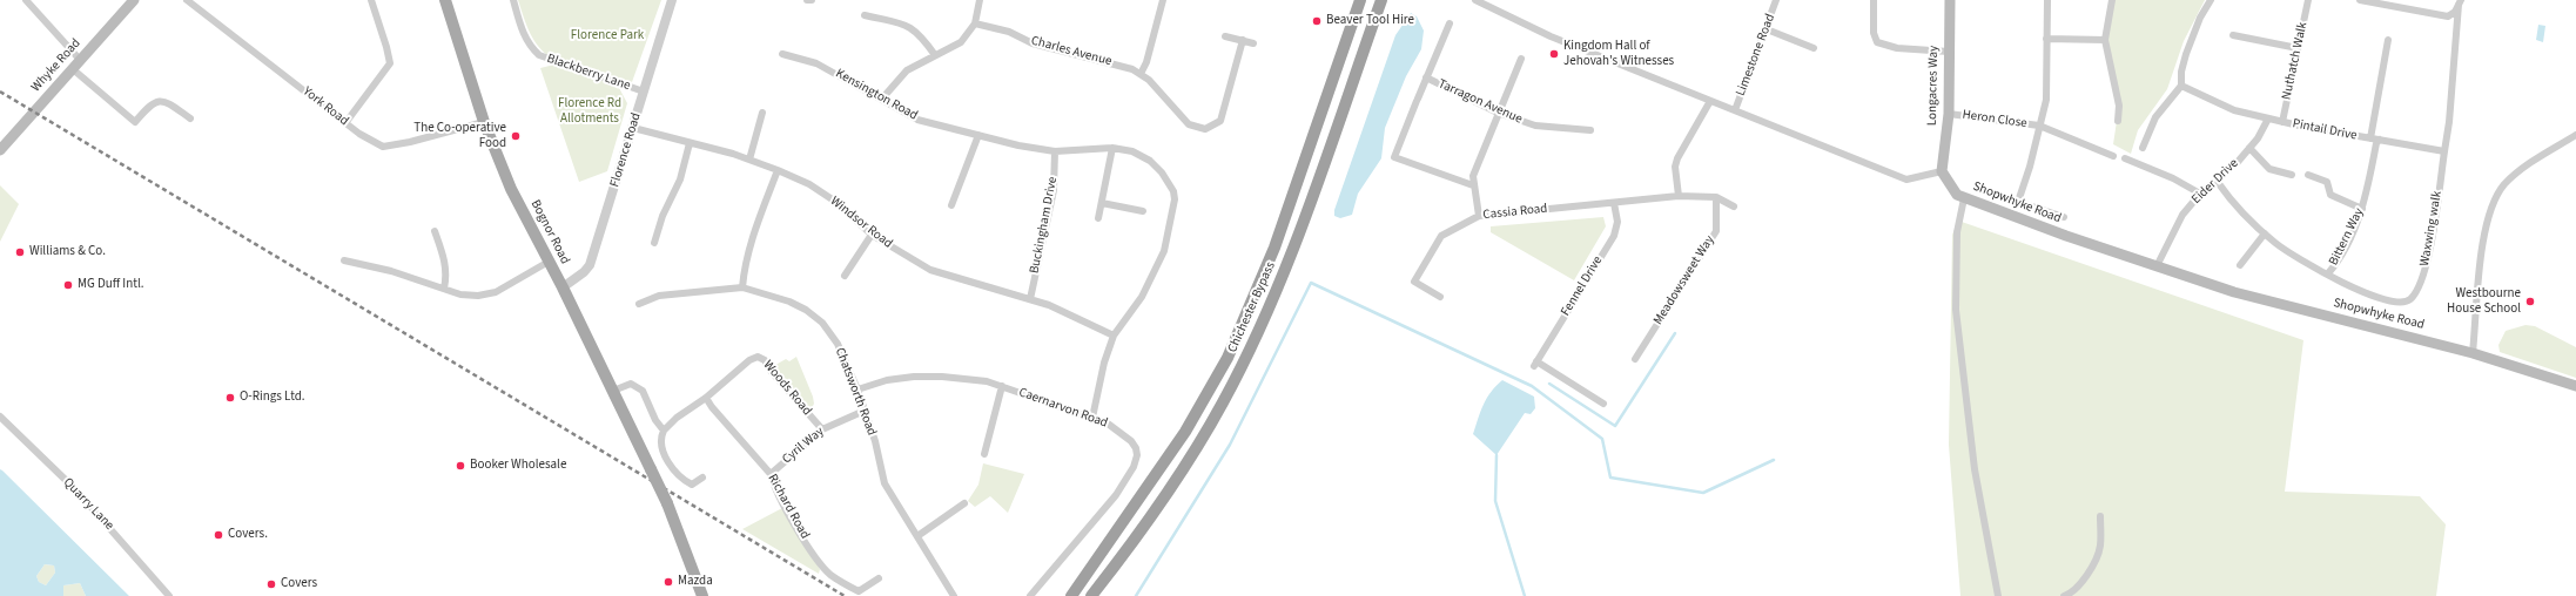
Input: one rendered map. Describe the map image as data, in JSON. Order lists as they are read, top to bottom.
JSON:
{
  "streets": {
    "highway": ["Chichester Bypass"],
    "main road": [
      "Whyke Road",
      "Longacres Way",
      "Shopwhyke Road",
      "Bognor Road"
    ],
    "street": [
      "Charles Avenue",
      "Limestone Road",
      "Nuthatch Walk",
      "Blackberry Lane",
      "Kensington Road",
      "Tarragon Avenue",
      "York Road",
      "Heron Close",
      "Pintail Drive",
      "Florence Road",
      "Eider Drive",
      "Cassia Road",
      "Windsor Road",
      "Buckingham Drive",
      "Waxwing walk",
      "Bittern Way",
      "Meadowsweet Way",
      "Fennel Drive",
      "Woods Road",
      "Chatsworth Road",
      "Caernarvon Road",
      "Cyril Way",
      "Quarry Lane",
      "Richard Road"
    ]
  },
  "crossings": [
    ["Nuthatch Walk", "Pintail Drive"],
    ["Blackberry Lane", "Florence Road"],
    ["Longacres Way", "Heron Close"],
    ["Longacres Way", "Shopwhyke Road"],
    ["Kensington Road", "Windsor Road"],
    ["Kensington Road", "Buckingham Drive"],
    ["Kensington Road", "Caernarvon Road"],
    ["York Road", "Bognor Road"],
    ["Pintail Drive", "Eider Drive"],
    ["Pintail Drive", "Waxwing walk"],
    ["Pintail Drive", "Bittern Way"],
    ["Florence Road", "Windsor Road"],
    ["Florence Road", "Bognor Road"],
    ["Eider Drive", "Shopwhyke Road"],
    ["Eider Drive", "Bittern Way"],
    ["Cassia Road", "Meadowsweet Way"],
    ["Cassia Road", "Fennel Drive"],
    ["Windsor Road", "Buckingham Drive"],
    ["Waxwing walk", "Bittern Way"],
    ["Woods Road", "Cyril Way"],
    ["Woods Road", "Richard Road"],
    ["Chatsworth Road", "Caernarvon Road"],
    ["Chatsworth Road", "Cyril Way"],
    ["Cyril Way", "Richard Road"]
  ],
  "parks": ["Florence Park", "Florence Rd Allotments"],
  "places": [
    "Beaver Tool Hire",
    "Kingdom Hall of Jehovah's Witnesses",
    "The Co-operative Food",
    "Williams & Co.",
    "MG Duff Intl.",
    "Westbourne House School",
    "O-Rings Ltd.",
    "Booker Wholesale",
    "Covers.",
    "Mazda",
    "Covers"
  ]
}
